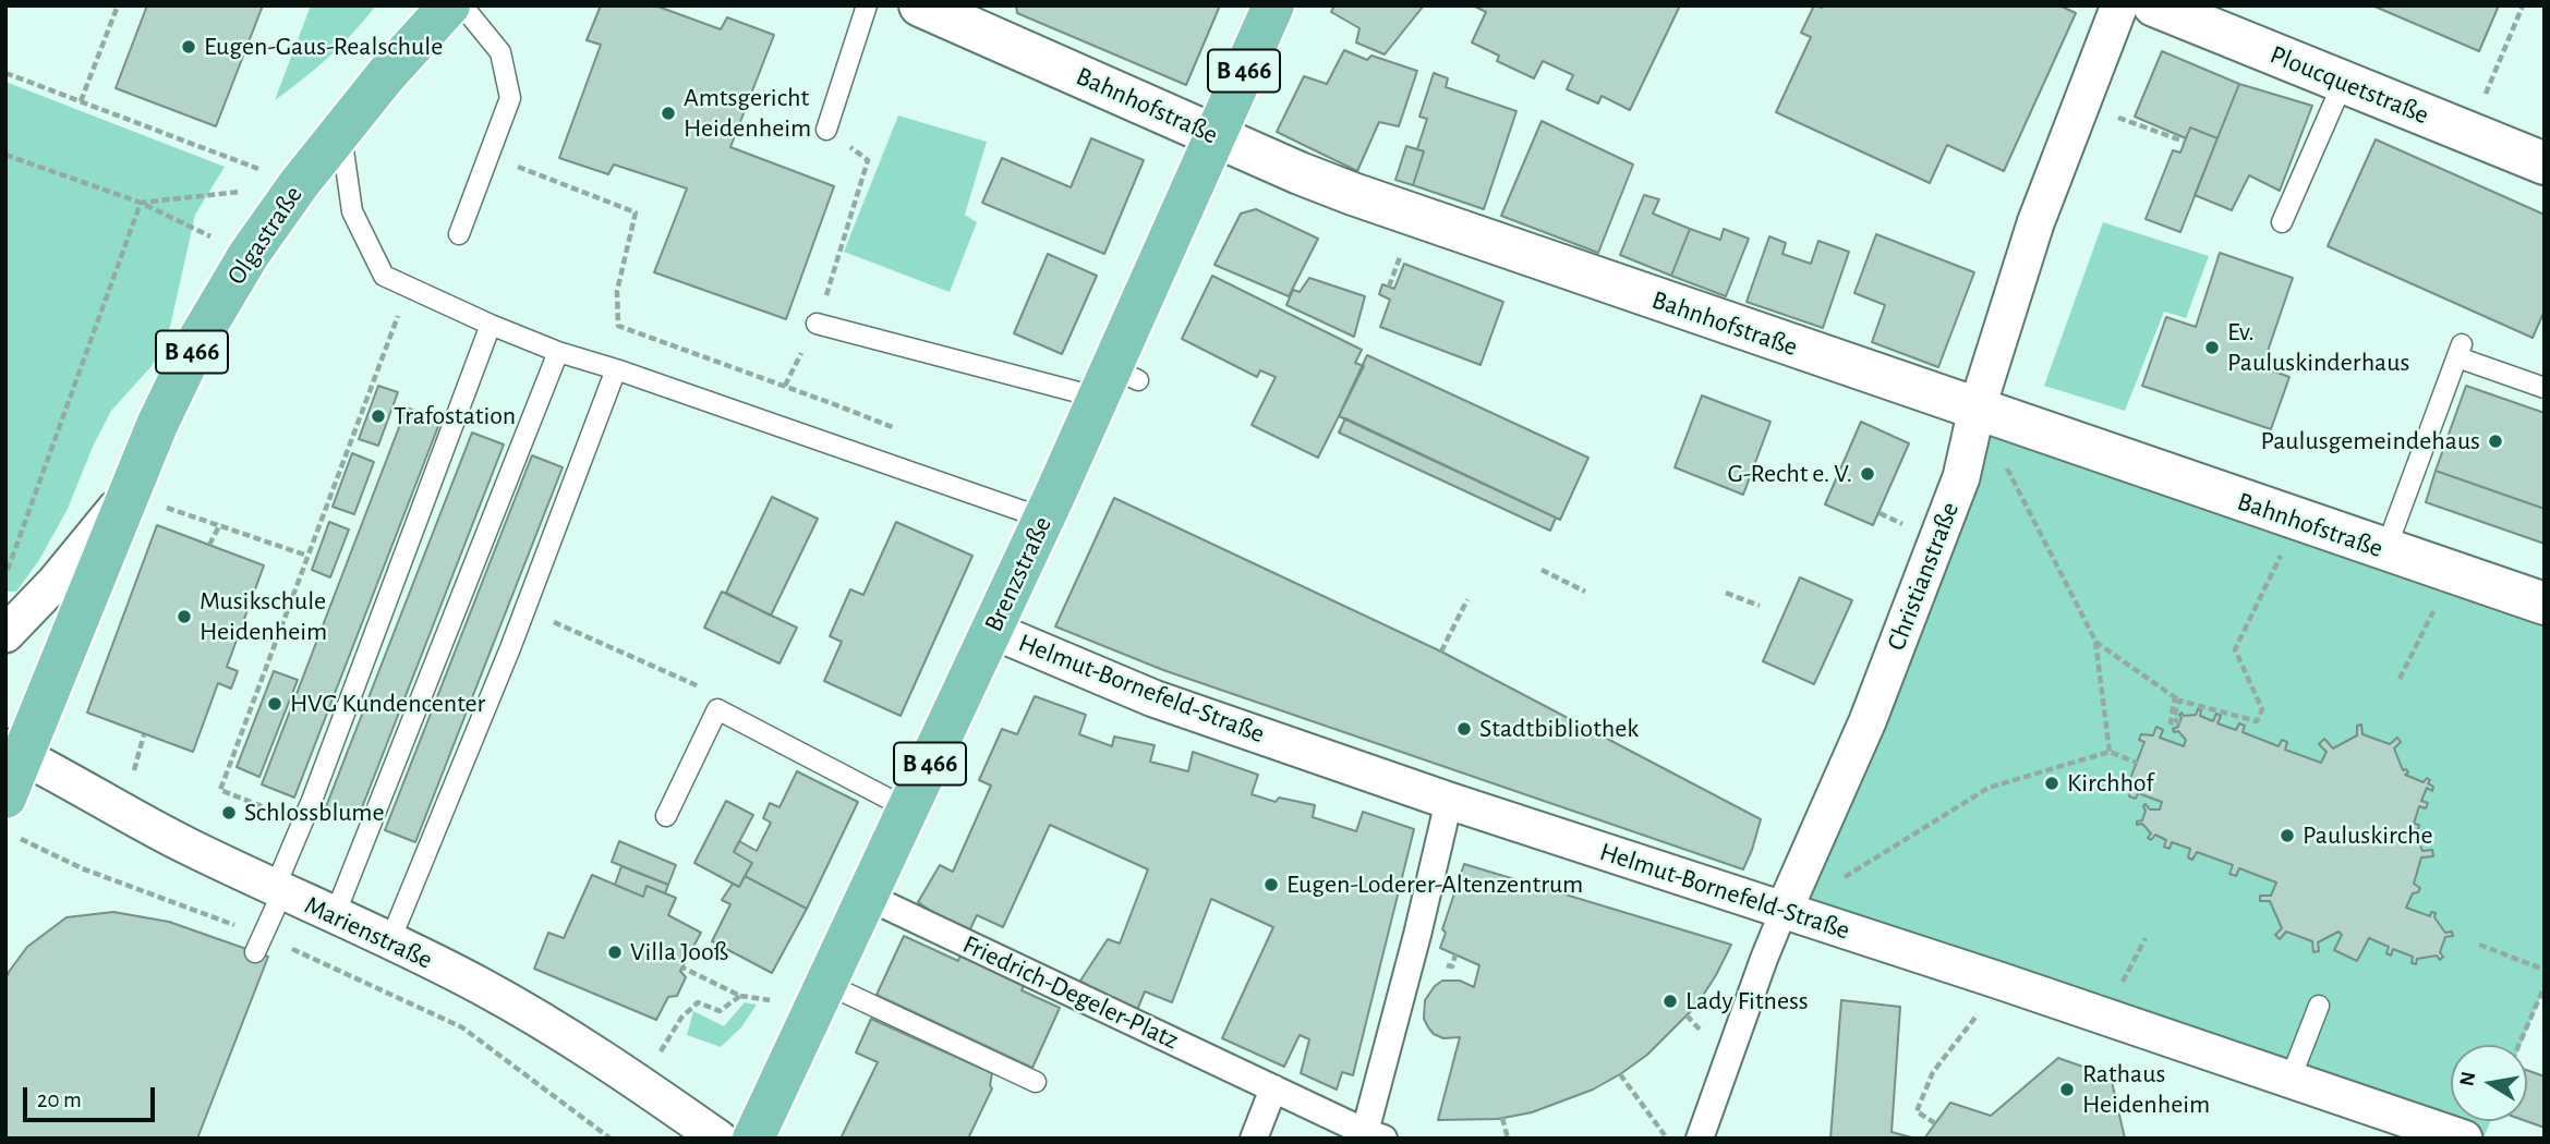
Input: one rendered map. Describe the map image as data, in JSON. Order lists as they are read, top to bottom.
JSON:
{
  "streets": {
    "main road": [
      "B 466",
      "Ploucquetstraße",
      "Bahnhofstraße",
      "Olgastraße",
      "Brenzstraße"
    ],
    "street": [
      "Christianstraße",
      "Helmut-Bornefeld-Straße",
      "Marienstraße",
      "Friedrich-Degeler-Platz"
    ]
  },
  "crossings": [
    ["Bahnhofstraße", "Brenzstraße"],
    ["Bahnhofstraße", "Christianstraße"],
    ["Olgastraße", "Marienstraße"],
    ["Brenzstraße", "Helmut-Bornefeld-Straße"],
    ["Brenzstraße", "Friedrich-Degeler-Platz"],
    ["Christianstraße", "Helmut-Bornefeld-Straße"],
    ["Helmut-Bornefeld-Straße", "Friedrich-Degeler-Platz"]
  ],
  "places": [
    "Eugen-Gaus-Realschule",
    "Amtsgericht Heidenheim",
    "Ev. Pauluskinderhaus",
    "Trafostation",
    "Paulusgemeindehaus",
    "G-Recht e. V.",
    "Musikschule Heidenheim",
    "HVG Kundencenter",
    "Stadtbibliothek",
    "Kirchhof",
    "Schlossblume",
    "Pauluskirche",
    "Eugen-Loderer-Altenzentrum",
    "Villa Jooß",
    "Lady Fitness",
    "Rathaus Heidenheim"
  ],
  "scale_bar": "20 m",
  "north": "left"
}
